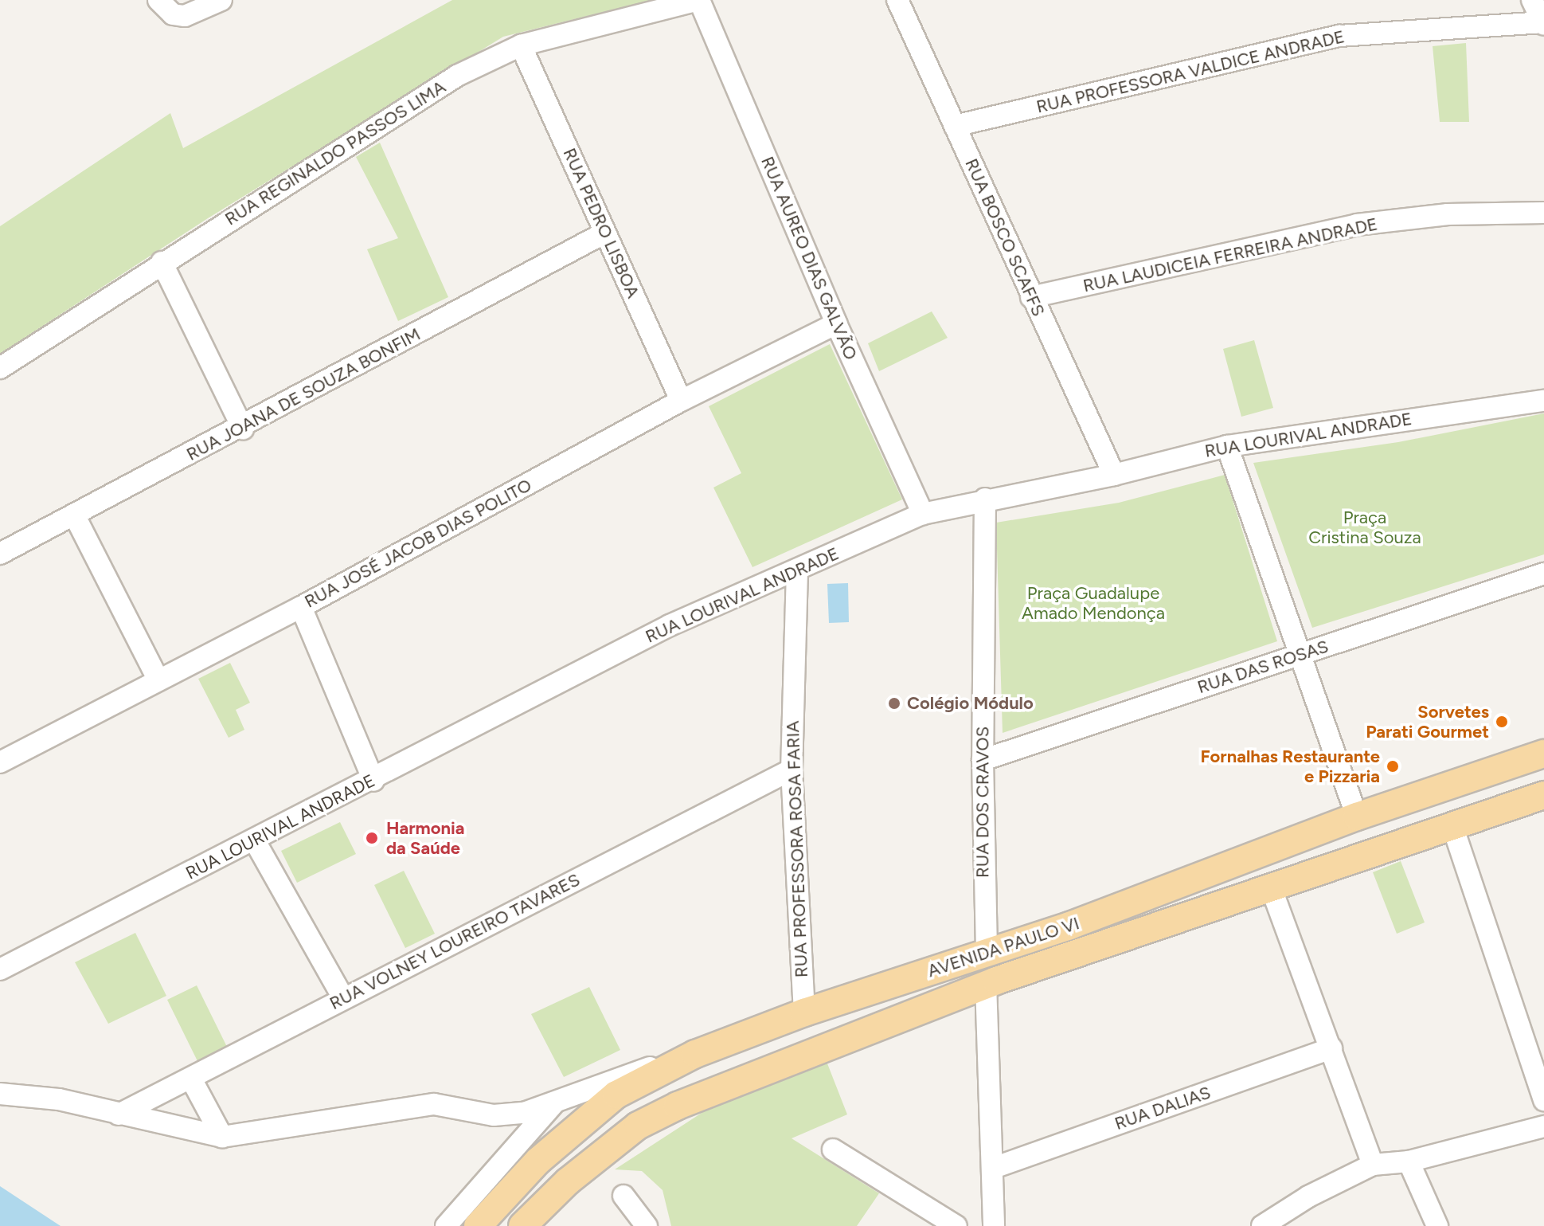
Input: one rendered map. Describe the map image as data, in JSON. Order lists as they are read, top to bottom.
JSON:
{
  "streets": {
    "main road": ["AVENIDA PAULO VI"],
    "street": [
      "RUA PROFESSORA VALDICE ANDRADE",
      "RUA REGINALDO PASSOS LIMA",
      "RUA PEDRO LISBOA",
      "RUA BOSCO SCAFFS",
      "RUA LAUDICEIA FERREIRA ANDRADE",
      "RUA AUREO DIAS GALVÃO",
      "RUA JOANA DE SOUZA BONFIM",
      "RUA LOURIVAL ANDRADE",
      "RUA JOSÉ JACOB DIAS POLITO",
      "RUA DAS ROSAS",
      "RUA DOS CRAVOS",
      "RUA PROFESSORA ROSA FARIA",
      "RUA VOLNEY LOUREIRO TAVARES",
      "RUA DALIAS"
    ]
  },
  "crossings": [
    ["RUA PROFESSORA VALDICE ANDRADE", "RUA BOSCO SCAFFS"],
    ["RUA REGINALDO PASSOS LIMA", "RUA PEDRO LISBOA"],
    ["RUA REGINALDO PASSOS LIMA", "RUA AUREO DIAS GALVÃO"],
    ["RUA PEDRO LISBOA", "RUA JOANA DE SOUZA BONFIM"],
    ["RUA PEDRO LISBOA", "RUA JOSÉ JACOB DIAS POLITO"],
    ["RUA BOSCO SCAFFS", "RUA LAUDICEIA FERREIRA ANDRADE"],
    ["RUA BOSCO SCAFFS", "RUA LOURIVAL ANDRADE"],
    ["RUA AUREO DIAS GALVÃO", "RUA LOURIVAL ANDRADE"],
    ["RUA AUREO DIAS GALVÃO", "RUA JOSÉ JACOB DIAS POLITO"],
    ["RUA LOURIVAL ANDRADE", "RUA DOS CRAVOS"],
    ["RUA LOURIVAL ANDRADE", "RUA PROFESSORA ROSA FARIA"],
    ["RUA DAS ROSAS", "RUA DOS CRAVOS"],
    ["RUA DOS CRAVOS", "AVENIDA PAULO VI"],
    ["RUA PROFESSORA ROSA FARIA", "RUA VOLNEY LOUREIRO TAVARES"],
    ["RUA PROFESSORA ROSA FARIA", "AVENIDA PAULO VI"]
  ],
  "parks": ["Praça Cristina Souza", "Praça Guadalupe Amado Mendonça"],
  "places": [
    "Colégio Módulo",
    "Sorvetes Parati Gourmet",
    "Fornalhas Restaurante e Pizzaria",
    "Harmonia da Saúde"
  ]
}
